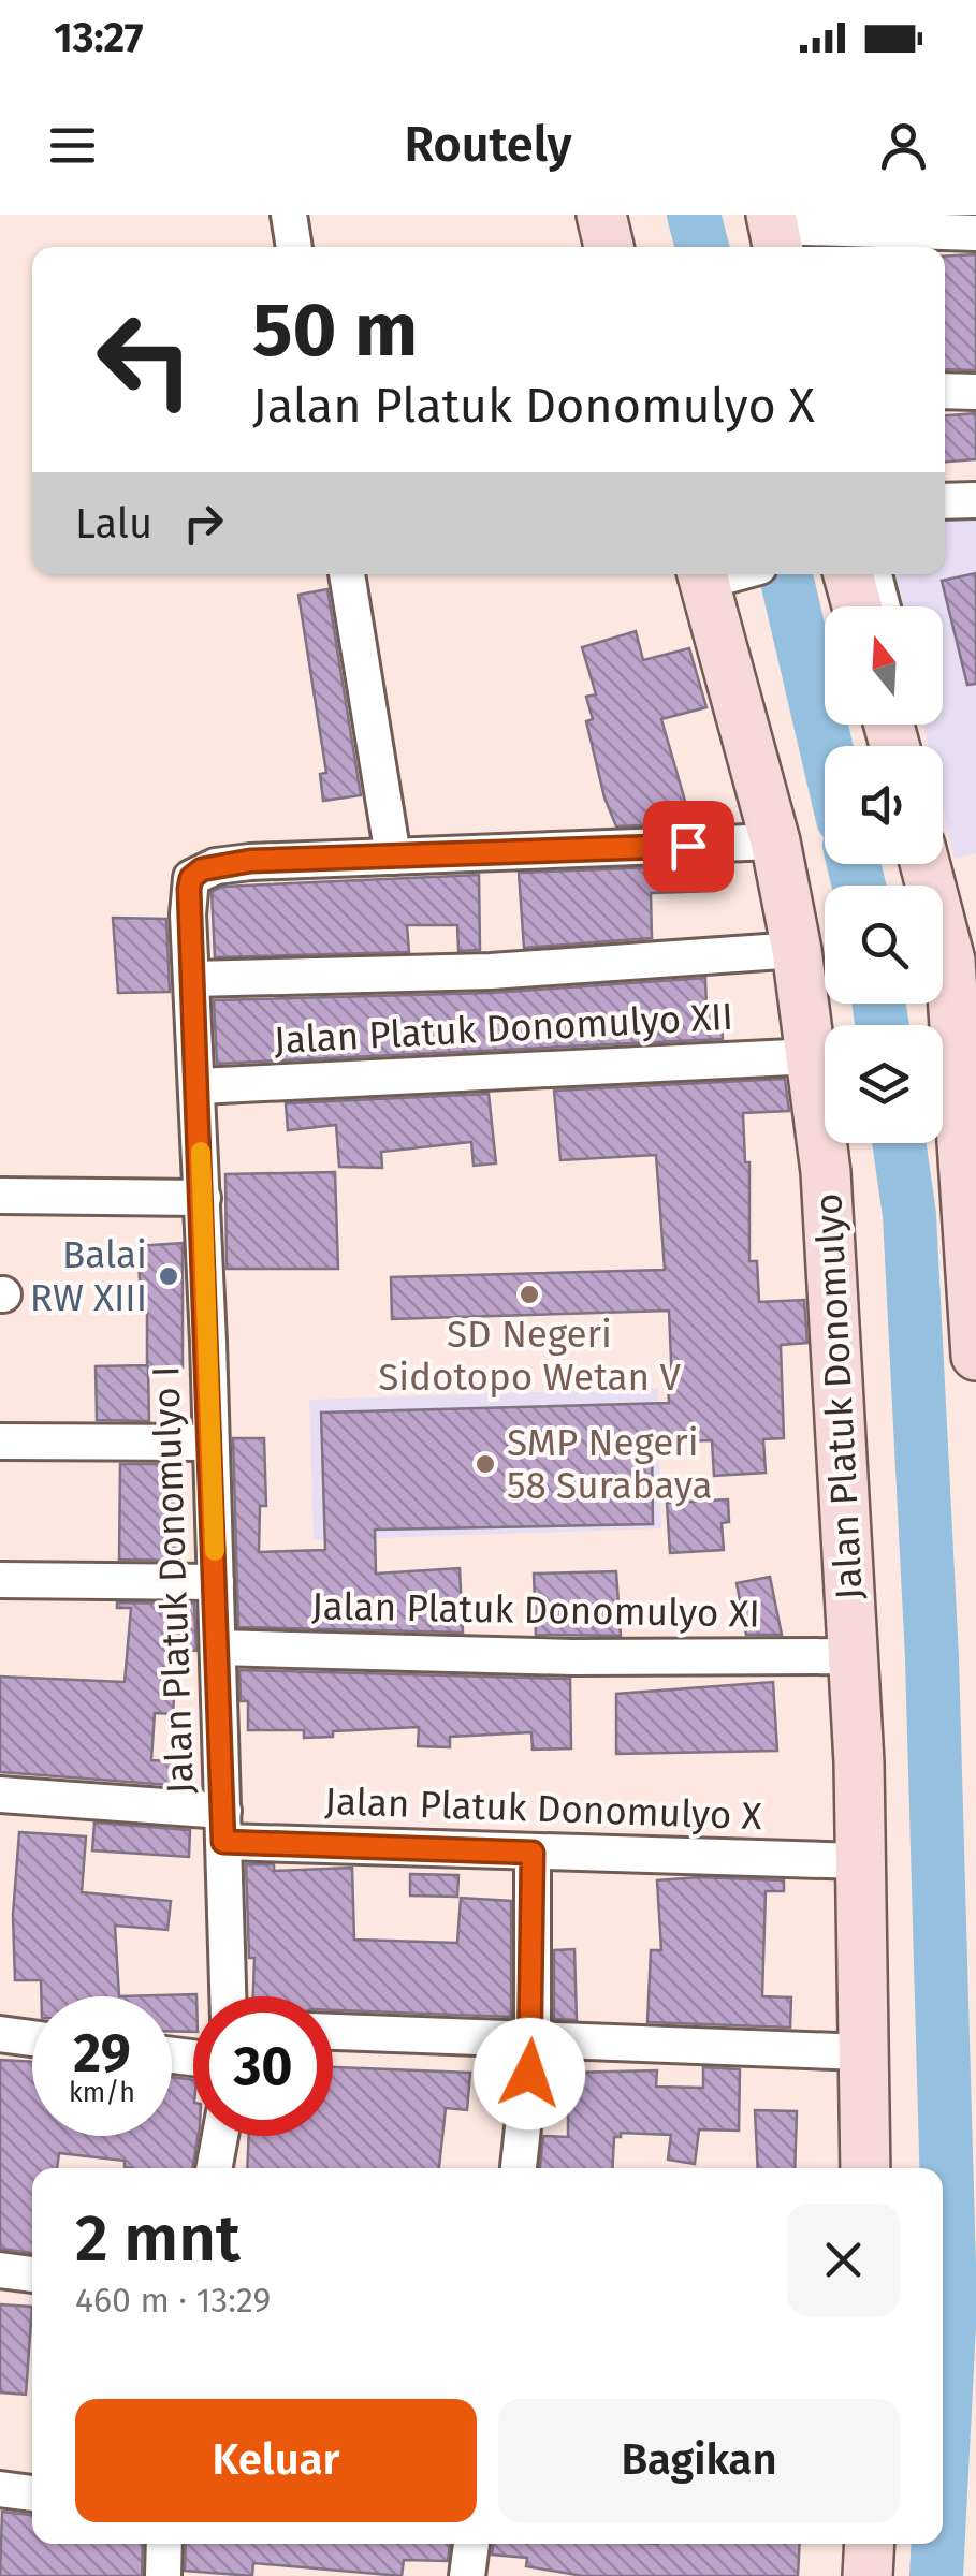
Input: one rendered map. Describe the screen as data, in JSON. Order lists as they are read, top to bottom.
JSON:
{
  "streets": {
    "street": [
      "Jalan Platuk Donomulyo XII",
      "Jalan Platuk Donomulyo",
      "Jalan Platuk Donomulyo I",
      "Jalan Platuk Donomulyo XI",
      "Jalan Platuk Donomulyo X"
    ]
  },
  "crossings": [
    ["Jalan Platuk Donomulyo XII", "Jalan Platuk Donomulyo"],
    ["Jalan Platuk Donomulyo XII", "Jalan Platuk Donomulyo I"],
    ["Jalan Platuk Donomulyo", "Jalan Platuk Donomulyo XI"],
    ["Jalan Platuk Donomulyo", "Jalan Platuk Donomulyo X"],
    ["Jalan Platuk Donomulyo I", "Jalan Platuk Donomulyo XI"],
    ["Jalan Platuk Donomulyo I", "Jalan Platuk Donomulyo X"]
  ],
  "places": ["Balai RW XIII", "SD Negeri Sidotopo Wetan V", "SMP Negeri 58 Surabaya"],
  "north": "top",
  "page": {
    "status": "13:27",
    "header": "Routely",
    "turn": ["50 m", "Jalan Platuk Donomulyo X"],
    "then": "Lalu",
    "speed": "29 km/h",
    "limit": "30",
    "heading": ["2 mnt", "460 m · 13:29"],
    "buttons": ["Keluar", "Bagikan"]
  }
}
